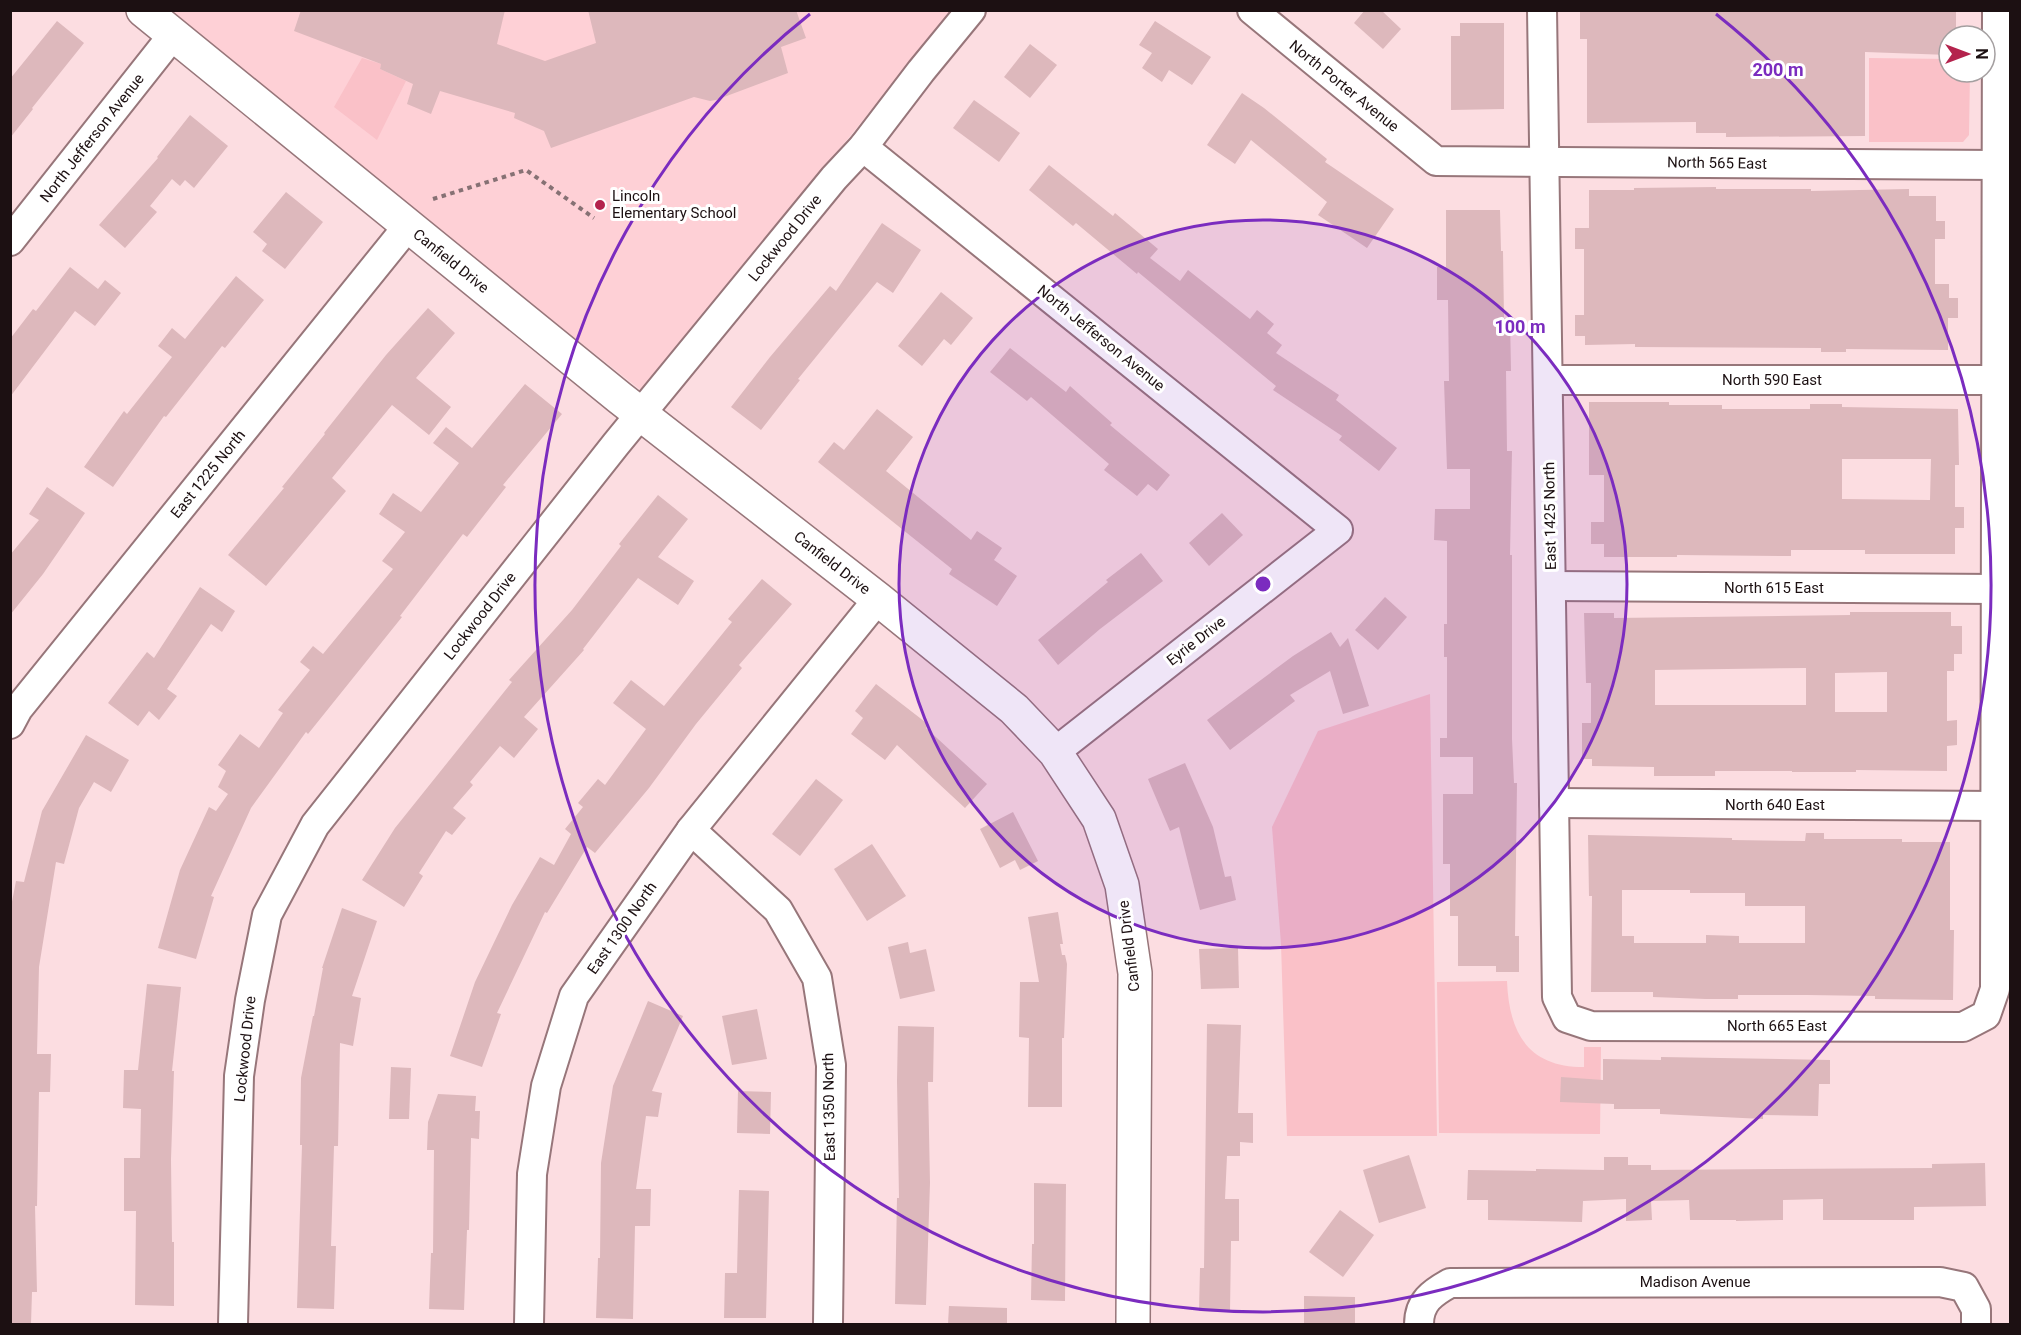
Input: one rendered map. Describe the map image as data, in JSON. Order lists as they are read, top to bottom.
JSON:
{
  "streets": {
    "street": [
      "North Porter Avenue",
      "North Jefferson Avenue",
      "North 565 East",
      "Lockwood Drive",
      "Canfield Drive",
      "North 590 East",
      "East 1225 North",
      "East 1425 North",
      "North 615 East",
      "Eyrie Drive",
      "North 640 East",
      "East 1300 North",
      "North 665 East",
      "East 1350 North",
      "Madison Avenue"
    ]
  },
  "crossings": [
    ["North Porter Avenue", "North 565 East"],
    ["North Jefferson Avenue", "Lockwood Drive"],
    ["North Jefferson Avenue", "Canfield Drive"],
    ["North Jefferson Avenue", "Eyrie Drive"],
    ["North 565 East", "East 1425 North"],
    ["Lockwood Drive", "Canfield Drive"],
    ["Canfield Drive", "East 1225 North"],
    ["Canfield Drive", "Eyrie Drive"],
    ["Canfield Drive", "East 1300 North"],
    ["North 590 East", "East 1425 North"],
    ["East 1425 North", "North 615 East"],
    ["East 1425 North", "North 640 East"],
    ["East 1425 North", "North 665 East"],
    ["North 640 East", "North 665 East"],
    ["East 1300 North", "East 1350 North"]
  ],
  "places": ["Lincoln Elementary School"],
  "north": "right",
  "rings": ["200 m", "100 m"]
}
